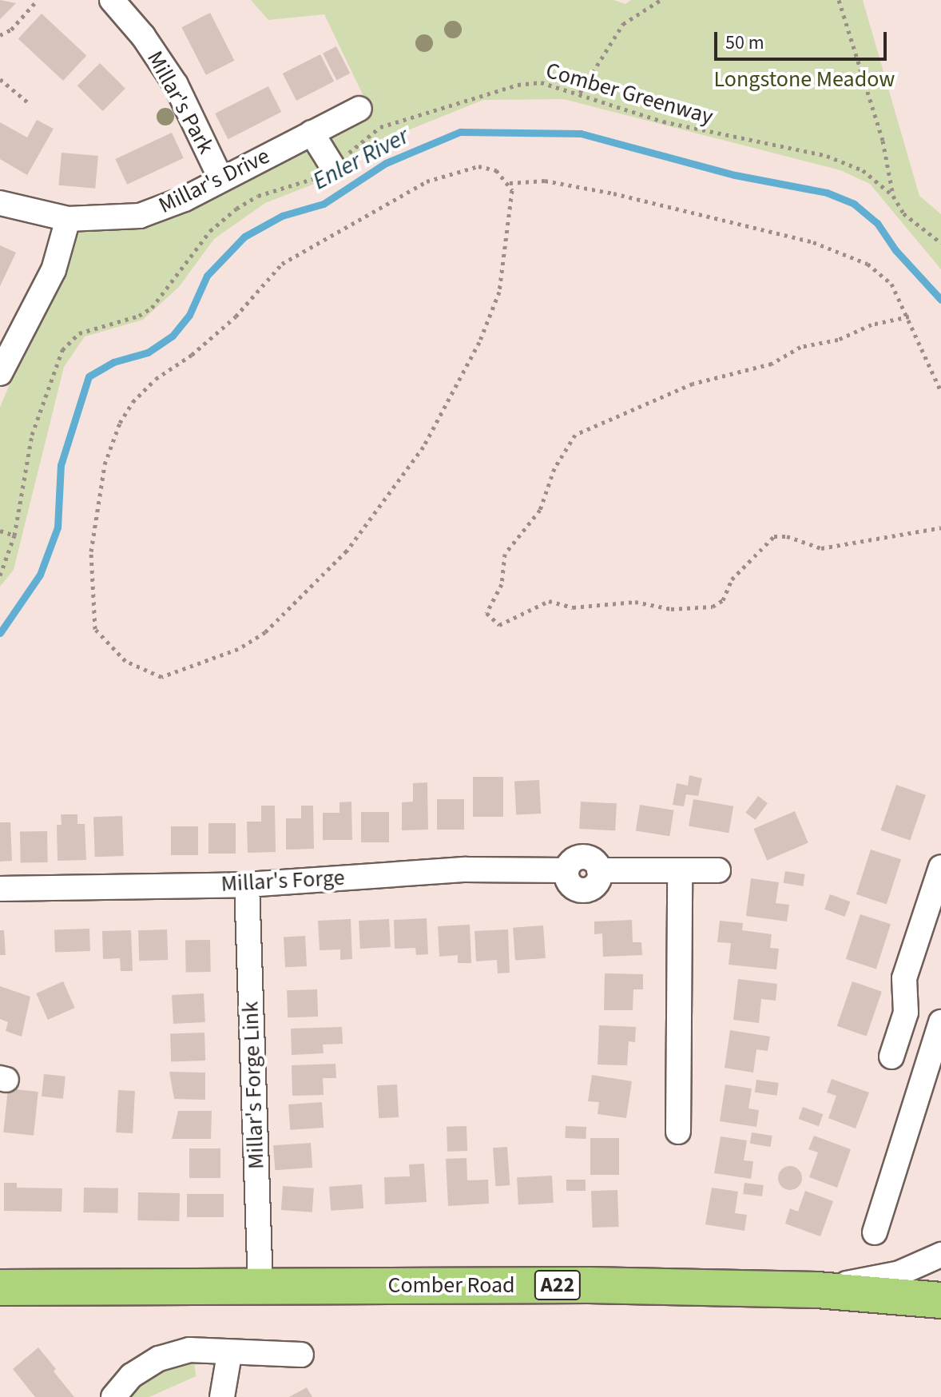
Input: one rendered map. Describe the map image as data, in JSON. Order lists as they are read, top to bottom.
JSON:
{
  "streets": {
    "highway": ["Comber Road", "A22"],
    "street": [
      "Millar's Park",
      "Millar's Drive",
      "Millar's Forge",
      "Millar's Forge Link"
    ],
    "path": ["Comber Greenway"]
  },
  "crossings": [
    ["Millar's Park", "Millar's Drive"],
    ["Millar's Forge", "Millar's Forge Link"],
    ["Millar's Forge Link", "Comber Road"]
  ],
  "water": ["Enler River"],
  "parks": ["Longstone Meadow"],
  "scale_bar": "50 m"
}
